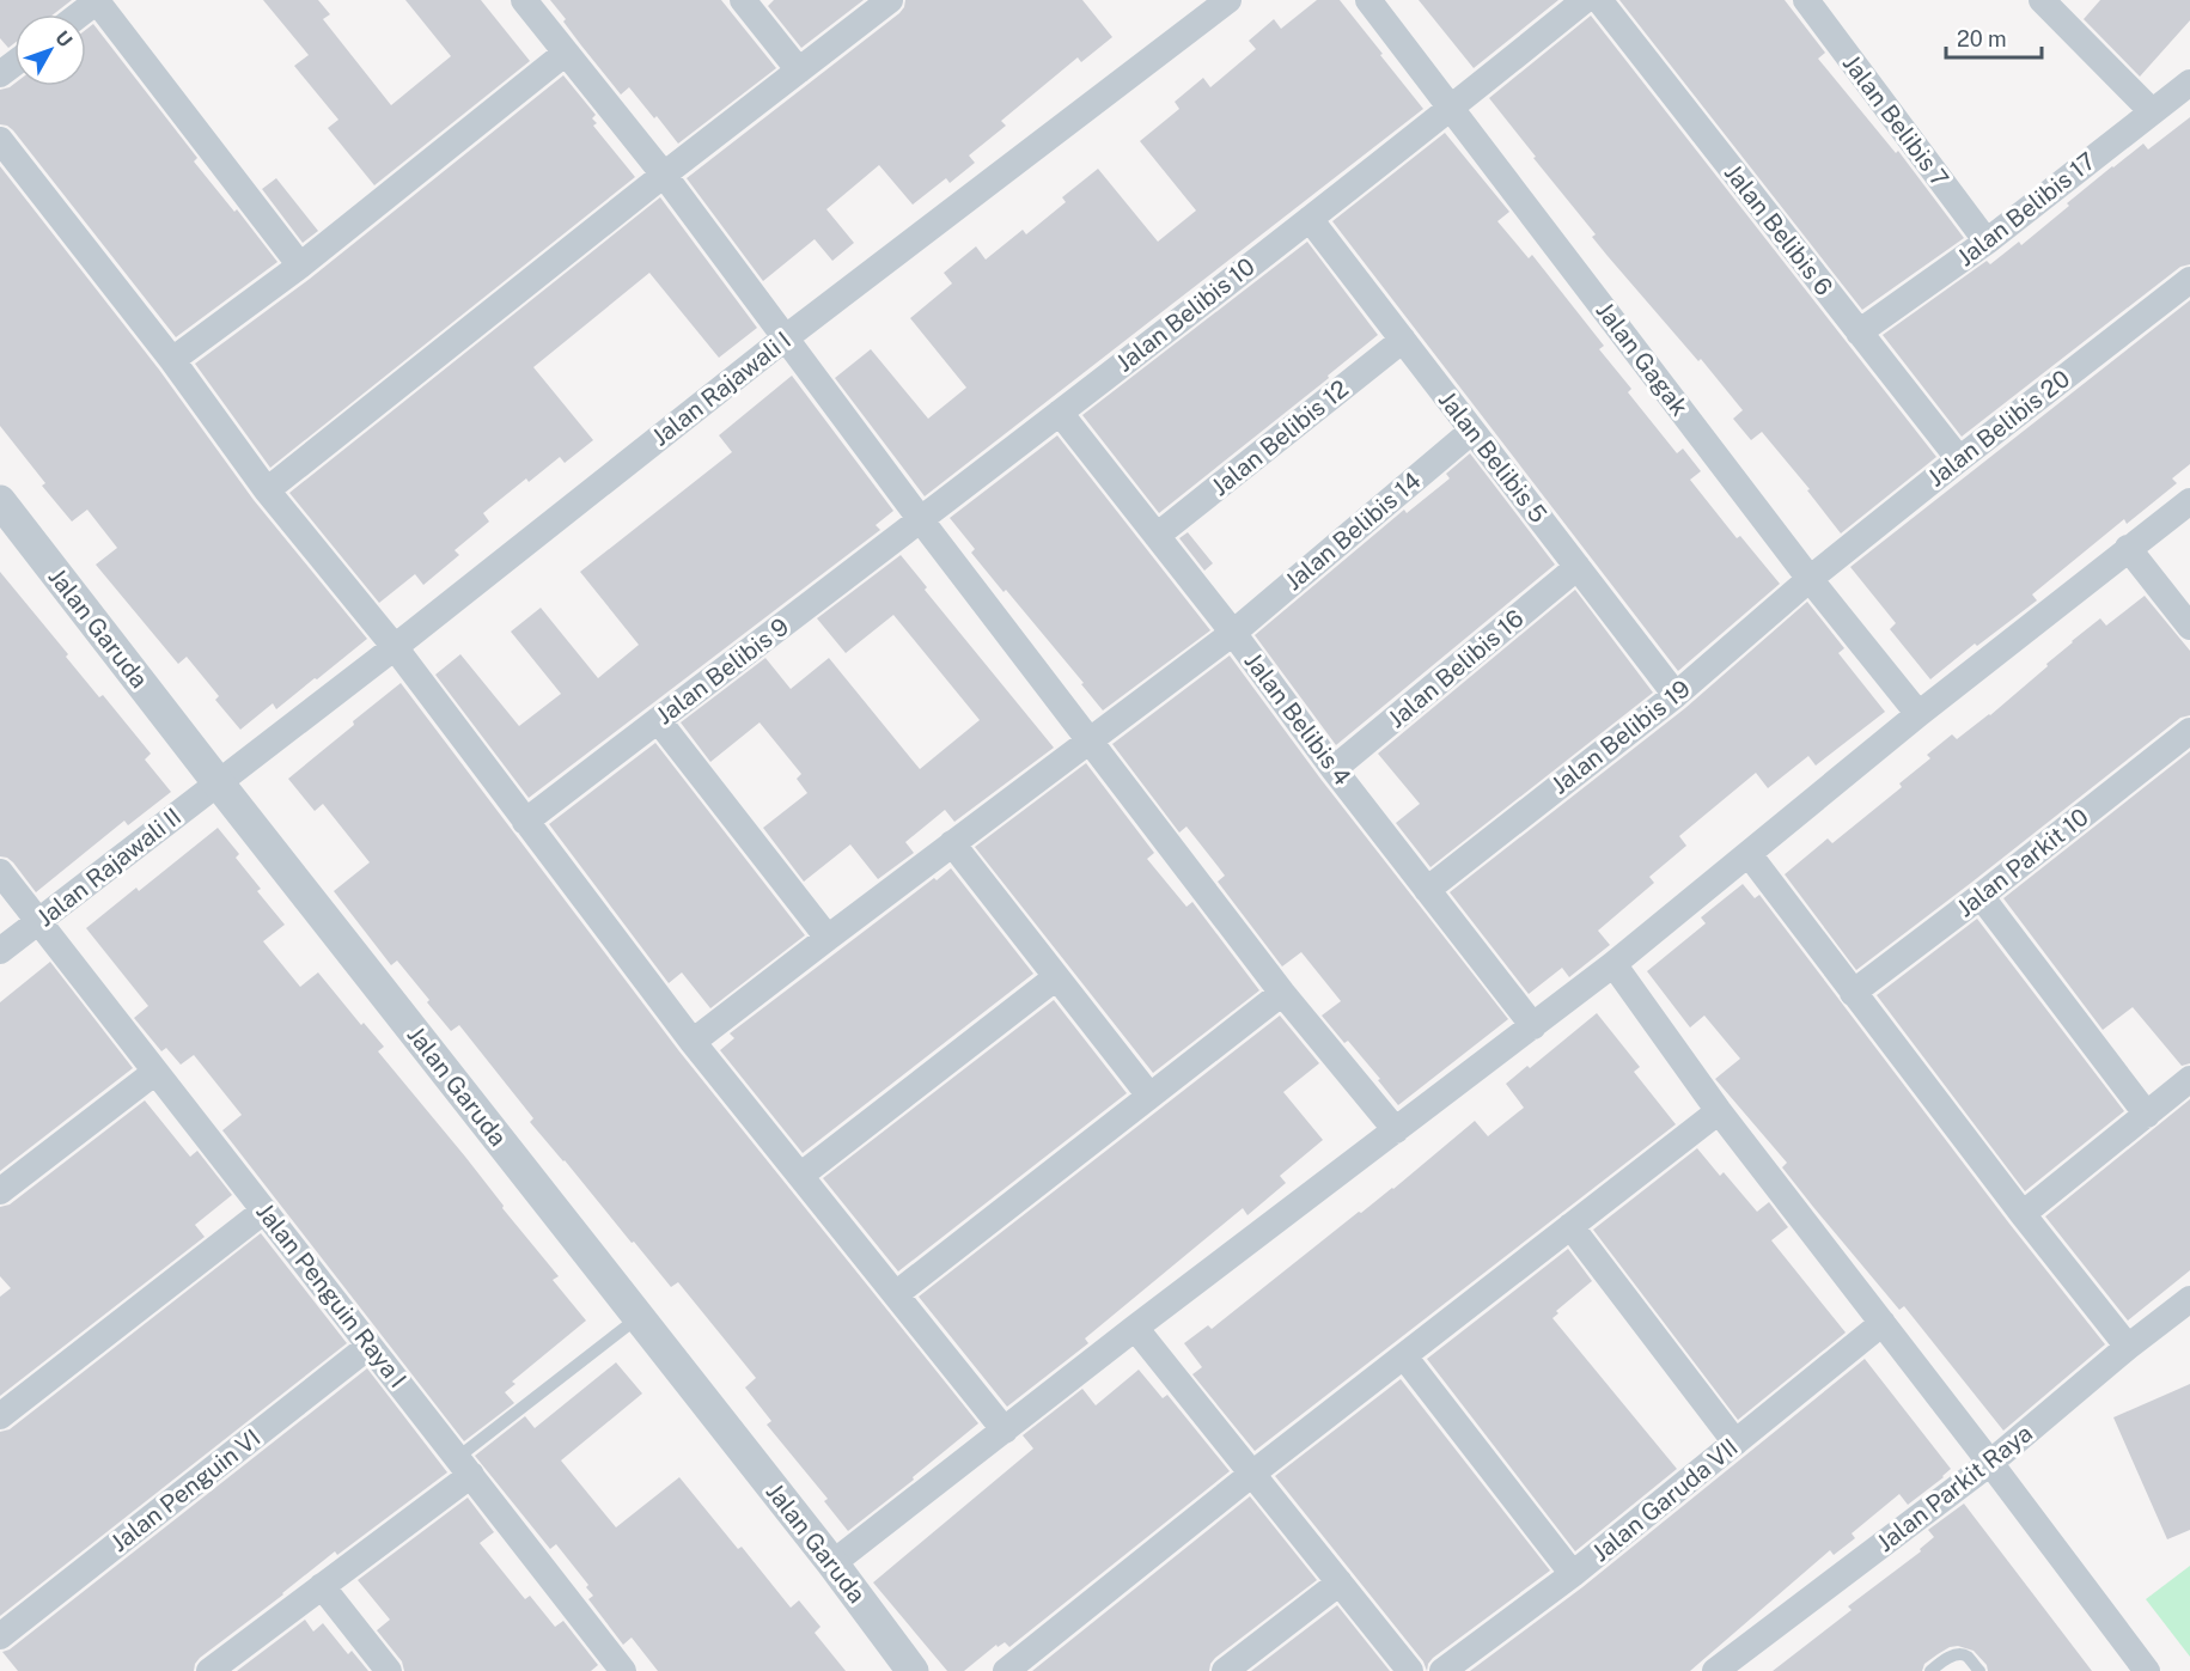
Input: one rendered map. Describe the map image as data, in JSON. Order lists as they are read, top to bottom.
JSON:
{
  "streets": {
    "street": [
      "Jalan Belibis 7",
      "Jalan Belibis 17",
      "Jalan Belibis 6",
      "Jalan Belibis 10",
      "Jalan Gagak",
      "Jalan Rajawali I",
      "Jalan Belibis 20",
      "Jalan Belibis 12",
      "Jalan Belibis 5",
      "Jalan Belibis 14",
      "Jalan Garuda",
      "Jalan Belibis 16",
      "Jalan Belibis 9",
      "Jalan Belibis 4",
      "Jalan Belibis 19",
      "Jalan Parkit 10",
      "Jalan Rajawali II",
      "Jalan Penguin Raya I",
      "Jalan Parkit Raya",
      "Jalan Penguin VI",
      "Jalan Garuda VII"
    ]
  },
  "crossings": [
    ["Jalan Belibis 7", "Jalan Belibis 17"],
    ["Jalan Belibis 17", "Jalan Belibis 6"],
    ["Jalan Belibis 6", "Jalan Belibis 20"],
    ["Jalan Belibis 10", "Jalan Gagak"],
    ["Jalan Belibis 10", "Jalan Belibis 5"],
    ["Jalan Belibis 10", "Jalan Belibis 9"],
    ["Jalan Belibis 10", "Jalan Belibis 4"],
    ["Jalan Gagak", "Jalan Belibis 20"],
    ["Jalan Gagak", "Jalan Belibis 19"],
    ["Jalan Rajawali I", "Jalan Garuda"],
    ["Jalan Rajawali I", "Jalan Rajawali II"],
    ["Jalan Belibis 20", "Jalan Belibis 19"],
    ["Jalan Belibis 12", "Jalan Belibis 5"],
    ["Jalan Belibis 12", "Jalan Belibis 4"],
    ["Jalan Belibis 5", "Jalan Belibis 14"],
    ["Jalan Belibis 5", "Jalan Belibis 16"],
    ["Jalan Belibis 5", "Jalan Belibis 19"],
    ["Jalan Belibis 14", "Jalan Belibis 4"],
    ["Jalan Garuda", "Jalan Rajawali II"],
    ["Jalan Belibis 16", "Jalan Belibis 4"],
    ["Jalan Belibis 4", "Jalan Belibis 19"],
    ["Jalan Rajawali II", "Jalan Penguin Raya I"],
    ["Jalan Penguin Raya I", "Jalan Penguin VI"]
  ],
  "scale_bar": "20 m",
  "north": "top right"
}
